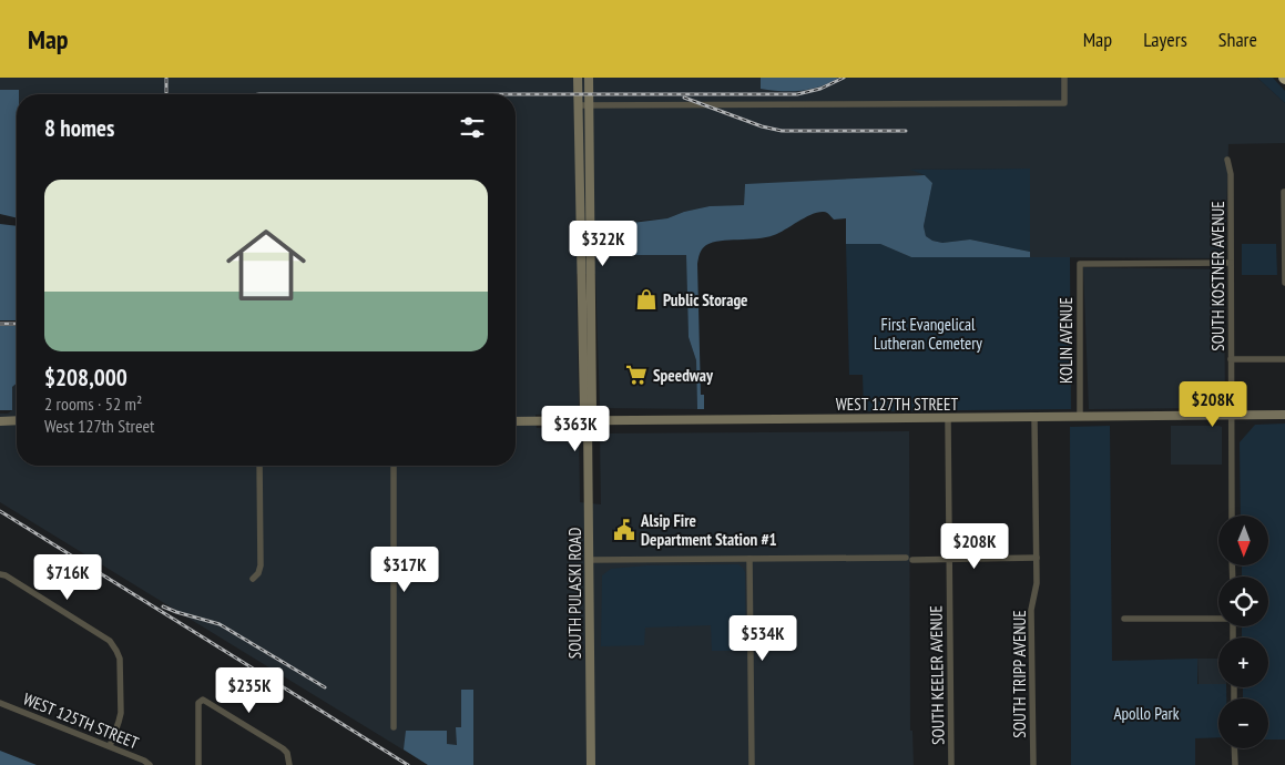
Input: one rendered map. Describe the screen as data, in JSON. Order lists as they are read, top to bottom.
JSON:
{
  "streets": {
    "main road": ["WEST 127TH STREET", "SOUTH PULASKI ROAD"],
    "street": [
      "SOUTH KOSTNER AVENUE",
      "KOLIN AVENUE",
      "SOUTH TRIPP AVENUE",
      "SOUTH KEELER AVENUE",
      "WEST 125TH STREET"
    ]
  },
  "crossings": [
    ["SOUTH KOSTNER AVENUE", "KOLIN AVENUE"],
    ["SOUTH KOSTNER AVENUE", "WEST 127TH STREET"],
    ["KOLIN AVENUE", "WEST 127TH STREET"],
    ["WEST 127TH STREET", "SOUTH PULASKI ROAD"],
    ["WEST 127TH STREET", "SOUTH TRIPP AVENUE"],
    ["WEST 127TH STREET", "SOUTH KEELER AVENUE"]
  ],
  "parks": ["First Evangelical Lutheran Cemetery", "Apollo Park"],
  "places": {
    "shop": ["Public Storage"],
    "supermarket": ["Speedway"],
    "public building": ["Alsip Fire Department Station #1"]
  },
  "north": "bottom",
  "page": {
    "header": "Map",
    "nav": ["Map", "Layers", "Share"],
    "heading": "8 homes",
    "list": [
      {
        "name": "$208,000",
        "note": "2 rooms · 52 m² · West 127th Street"
      }
    ],
    "price": [
      "$322K",
      "$208K",
      "$363K",
      "$208K",
      "$317K",
      "$716K",
      "$534K",
      "$235K"
    ],
    "map_buttons": ["+", "−"]
  }
}
